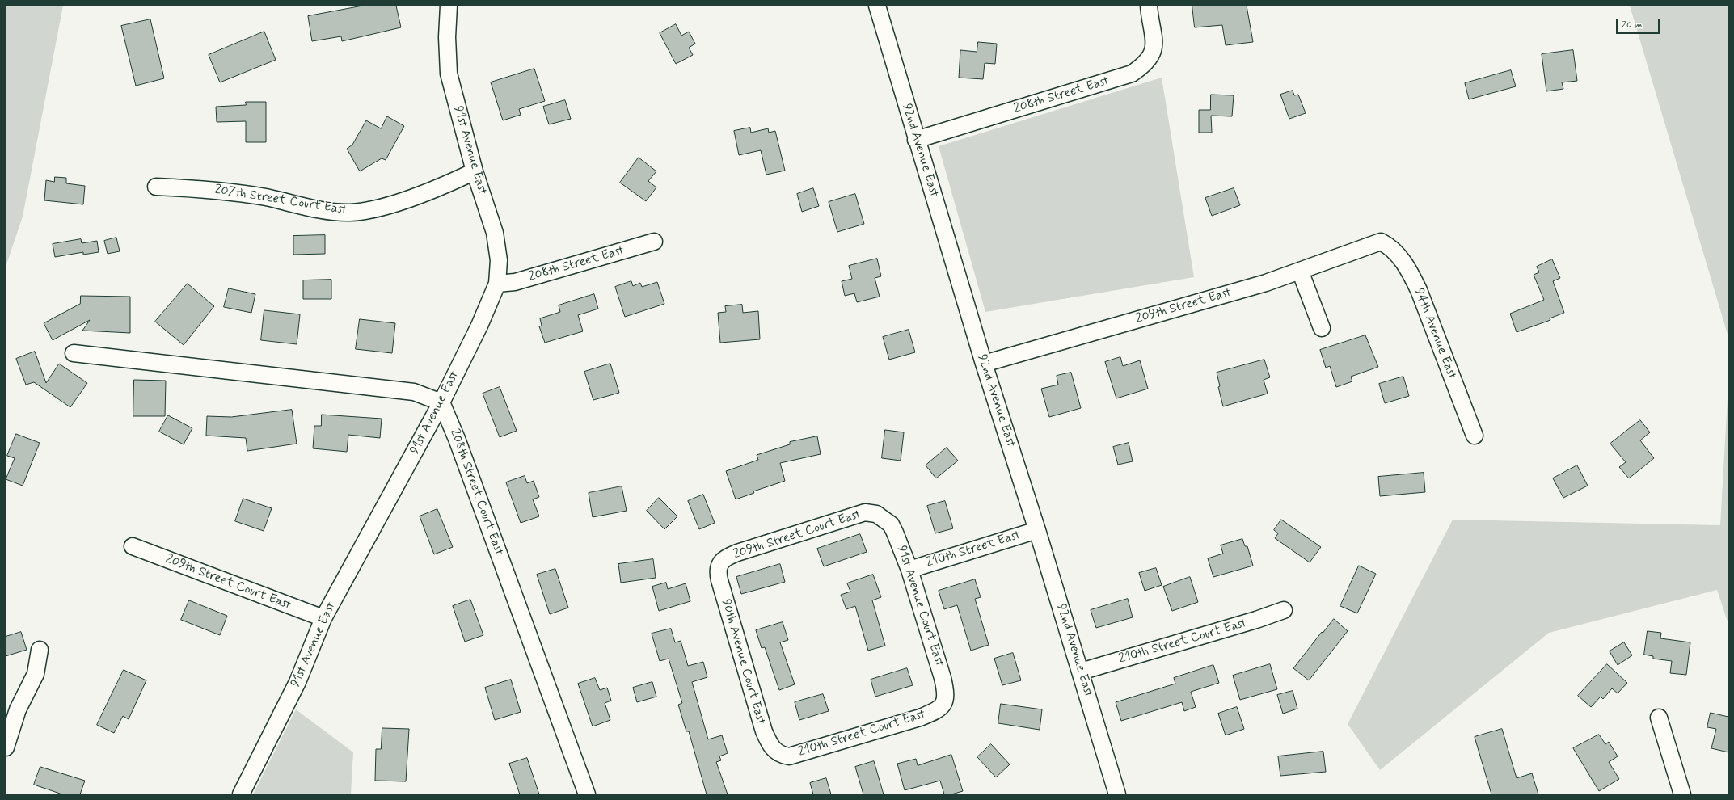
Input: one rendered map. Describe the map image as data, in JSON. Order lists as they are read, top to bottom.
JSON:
{
  "streets": {
    "street": [
      "208th Street East",
      "91st Avenue East",
      "92nd Avenue East",
      "207th Street Court East",
      "209th Street East",
      "94th Avenue East",
      "208th Street Court East",
      "209th Street Court East",
      "210th Street East",
      "91st Avenue Court East",
      "210th Street Court East",
      "90th Avenue Court East"
    ]
  },
  "crossings": [
    ["208th Street East", "91st Avenue East"],
    ["208th Street East", "92nd Avenue East"],
    ["91st Avenue East", "207th Street Court East"],
    ["91st Avenue East", "208th Street Court East"],
    ["91st Avenue East", "209th Street Court East"],
    ["92nd Avenue East", "209th Street East"],
    ["92nd Avenue East", "210th Street East"],
    ["92nd Avenue East", "210th Street Court East"],
    ["209th Street East", "94th Avenue East"],
    ["209th Street Court East", "91st Avenue Court East"],
    ["209th Street Court East", "90th Avenue Court East"],
    ["210th Street East", "91st Avenue Court East"],
    ["91st Avenue Court East", "210th Street Court East"],
    ["210th Street Court East", "90th Avenue Court East"]
  ],
  "scale_bar": "20 m"
}
